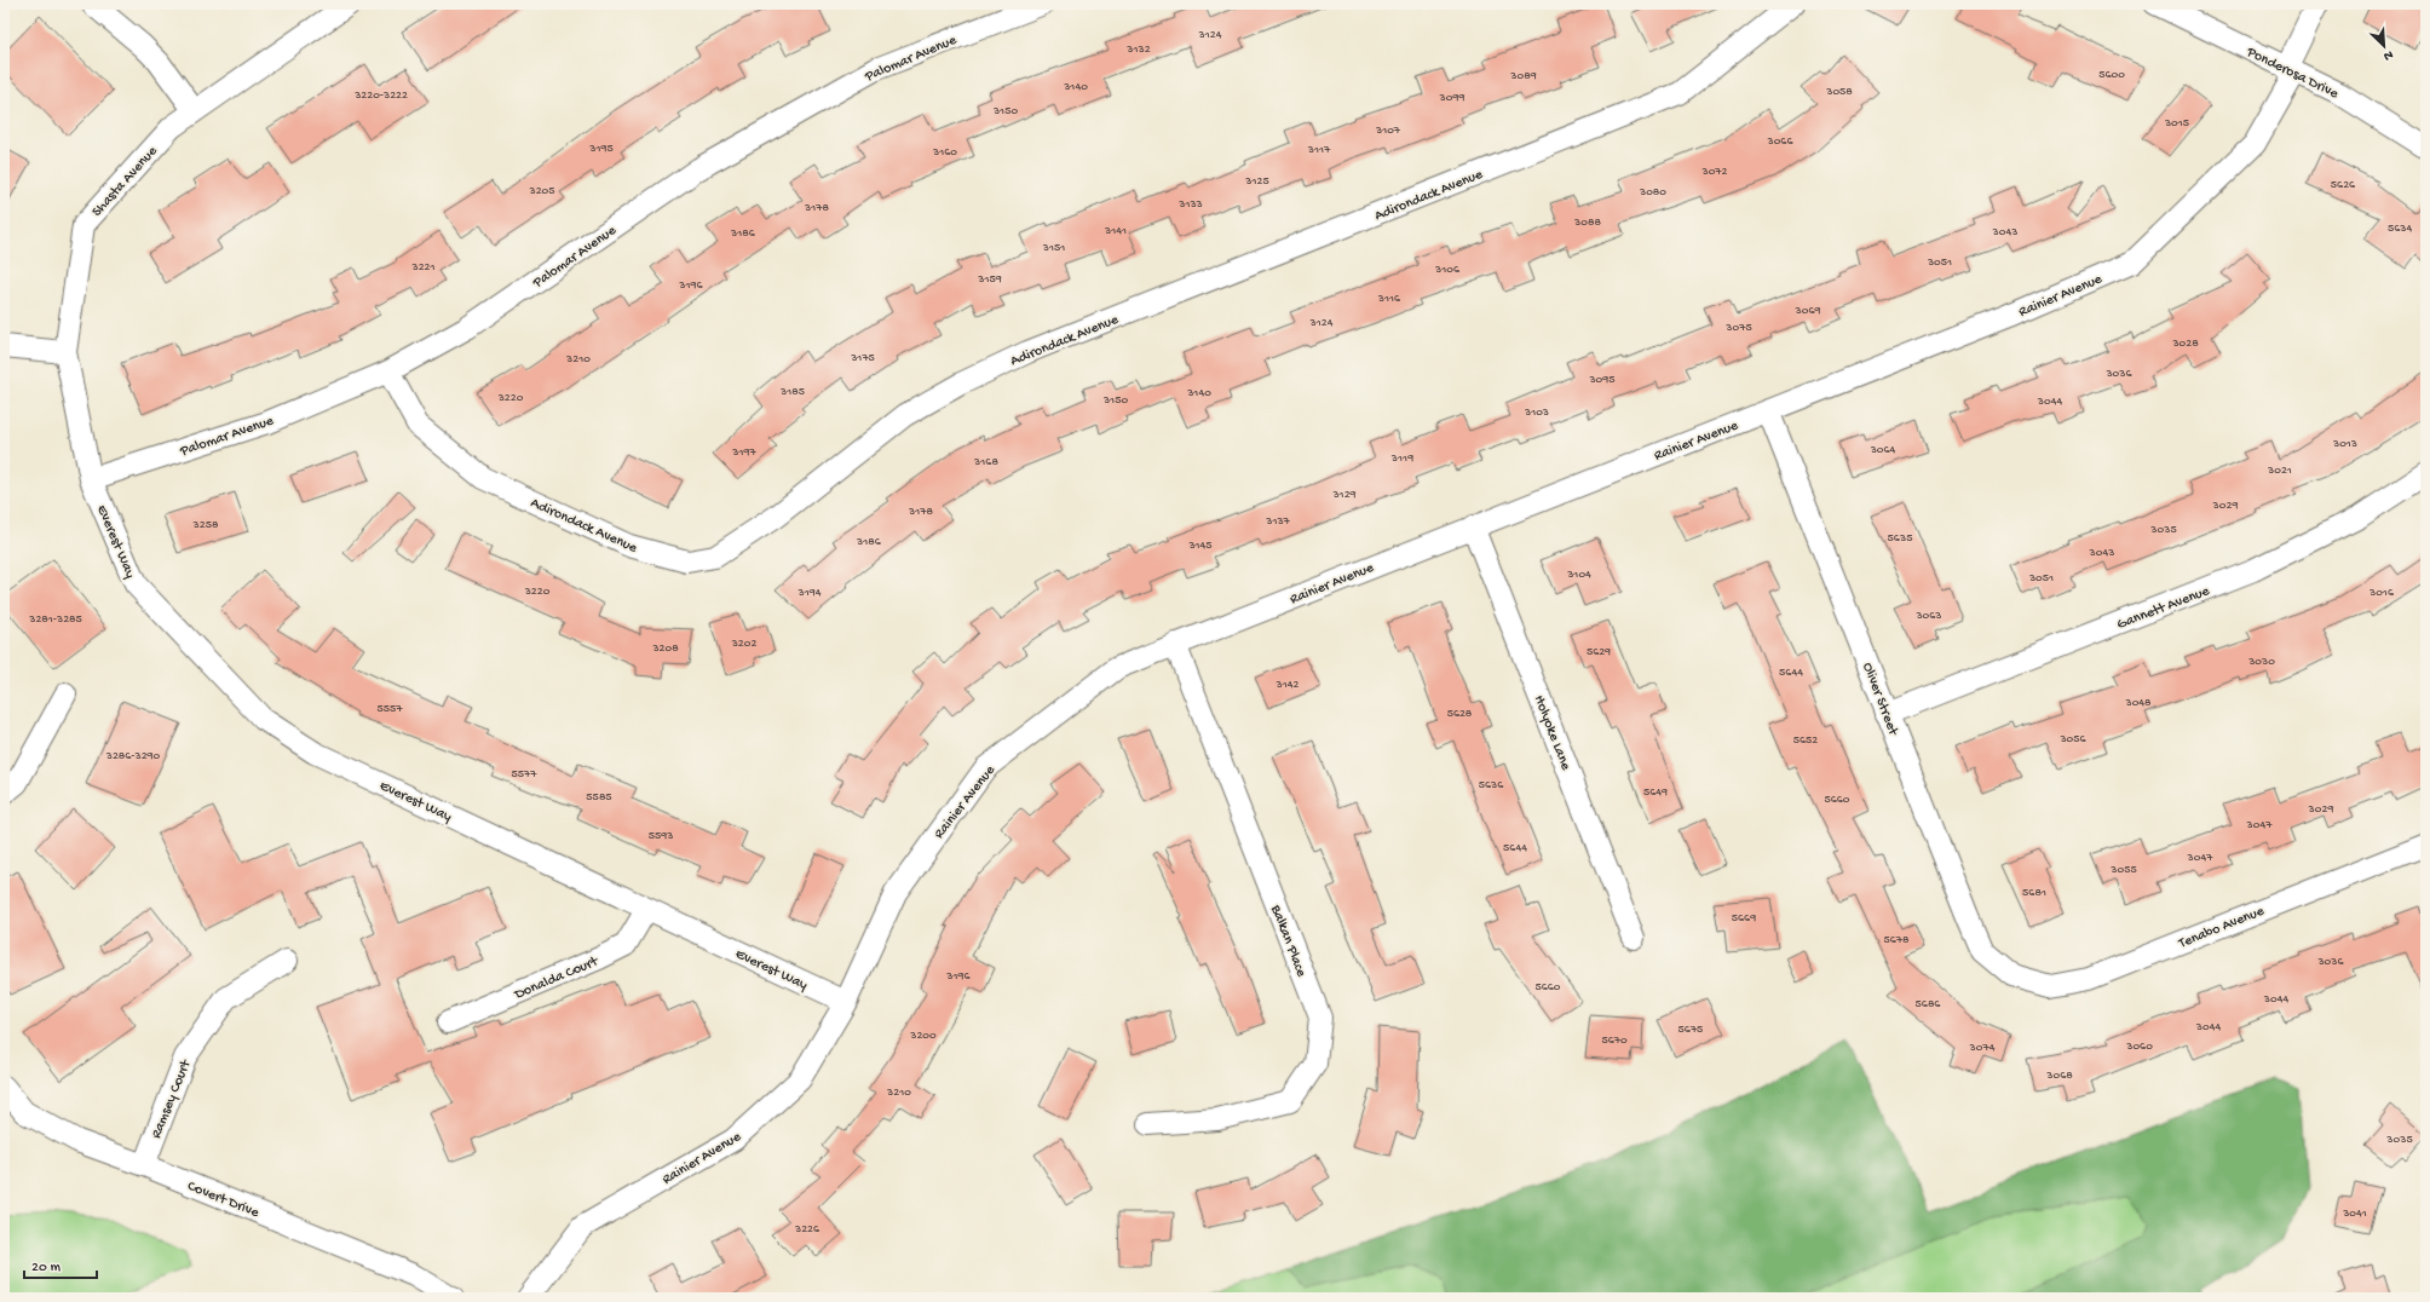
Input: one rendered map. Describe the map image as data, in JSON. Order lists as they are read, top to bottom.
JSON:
{
  "streets": {
    "street": [
      "Palomar Avenue",
      "Ponderosa Drive",
      "Shasta Avenue",
      "Adirondack Avenue",
      "Rainier Avenue",
      "Everest Way",
      "Gannett Avenue",
      "Oliver Street",
      "Holyoke Lane",
      "Tenabo Avenue",
      "Balkan Place",
      "Donalda Court",
      "Ramsey Court",
      "Covert Drive"
    ]
  },
  "crossings": [
    ["Palomar Avenue", "Shasta Avenue"],
    ["Palomar Avenue", "Adirondack Avenue"],
    ["Palomar Avenue", "Everest Way"],
    ["Ponderosa Drive", "Rainier Avenue"],
    ["Shasta Avenue", "Everest Way"],
    ["Rainier Avenue", "Everest Way"],
    ["Rainier Avenue", "Oliver Street"],
    ["Rainier Avenue", "Holyoke Lane"],
    ["Rainier Avenue", "Balkan Place"],
    ["Everest Way", "Donalda Court"],
    ["Gannett Avenue", "Oliver Street"],
    ["Oliver Street", "Tenabo Avenue"],
    ["Ramsey Court", "Covert Drive"]
  ],
  "house_numbers": [
    "3124",
    "3132",
    "5600",
    "3089",
    "3140",
    "3058",
    "3220-3222",
    "3099",
    "3150",
    "3015",
    "3107",
    "3066",
    "3195",
    "3117",
    "3160",
    "3072",
    "3125",
    "5626",
    "3205",
    "3080",
    "3133",
    "3178",
    "3088",
    "5634",
    "3141",
    "3043",
    "3186",
    "3151",
    "3051",
    "3221",
    "3106",
    "3159",
    "3196",
    "3116",
    "3069",
    "3124",
    "3075",
    "3028",
    "3175",
    "3210",
    "3036",
    "3095",
    "3185",
    "3140",
    "3220",
    "3150",
    "3044",
    "3103",
    "3013",
    "3064",
    "3197",
    "3119",
    "3168",
    "3021",
    "3129",
    "3029",
    "3178",
    "3137",
    "3258",
    "3035",
    "5635",
    "3186",
    "3145",
    "3043",
    "3104",
    "3051",
    "3220",
    "3194",
    "3016",
    "3063",
    "3281-3285",
    "3202",
    "3208",
    "5629",
    "3030",
    "5644",
    "3142",
    "3048",
    "5557",
    "5628",
    "3056",
    "5652",
    "3286-3290",
    "5577",
    "5636",
    "5649",
    "5585",
    "5660",
    "3029",
    "3047",
    "5593",
    "5644",
    "3047",
    "3055",
    "5681",
    "5669",
    "5678",
    "3036",
    "3196",
    "5660",
    "3044",
    "5686",
    "3044",
    "5675",
    "3200",
    "5670",
    "3060",
    "3074",
    "3068",
    "3210",
    "3035",
    "3041",
    "3226"
  ],
  "scale_bar": "20 m",
  "north": "bottom right"
}
